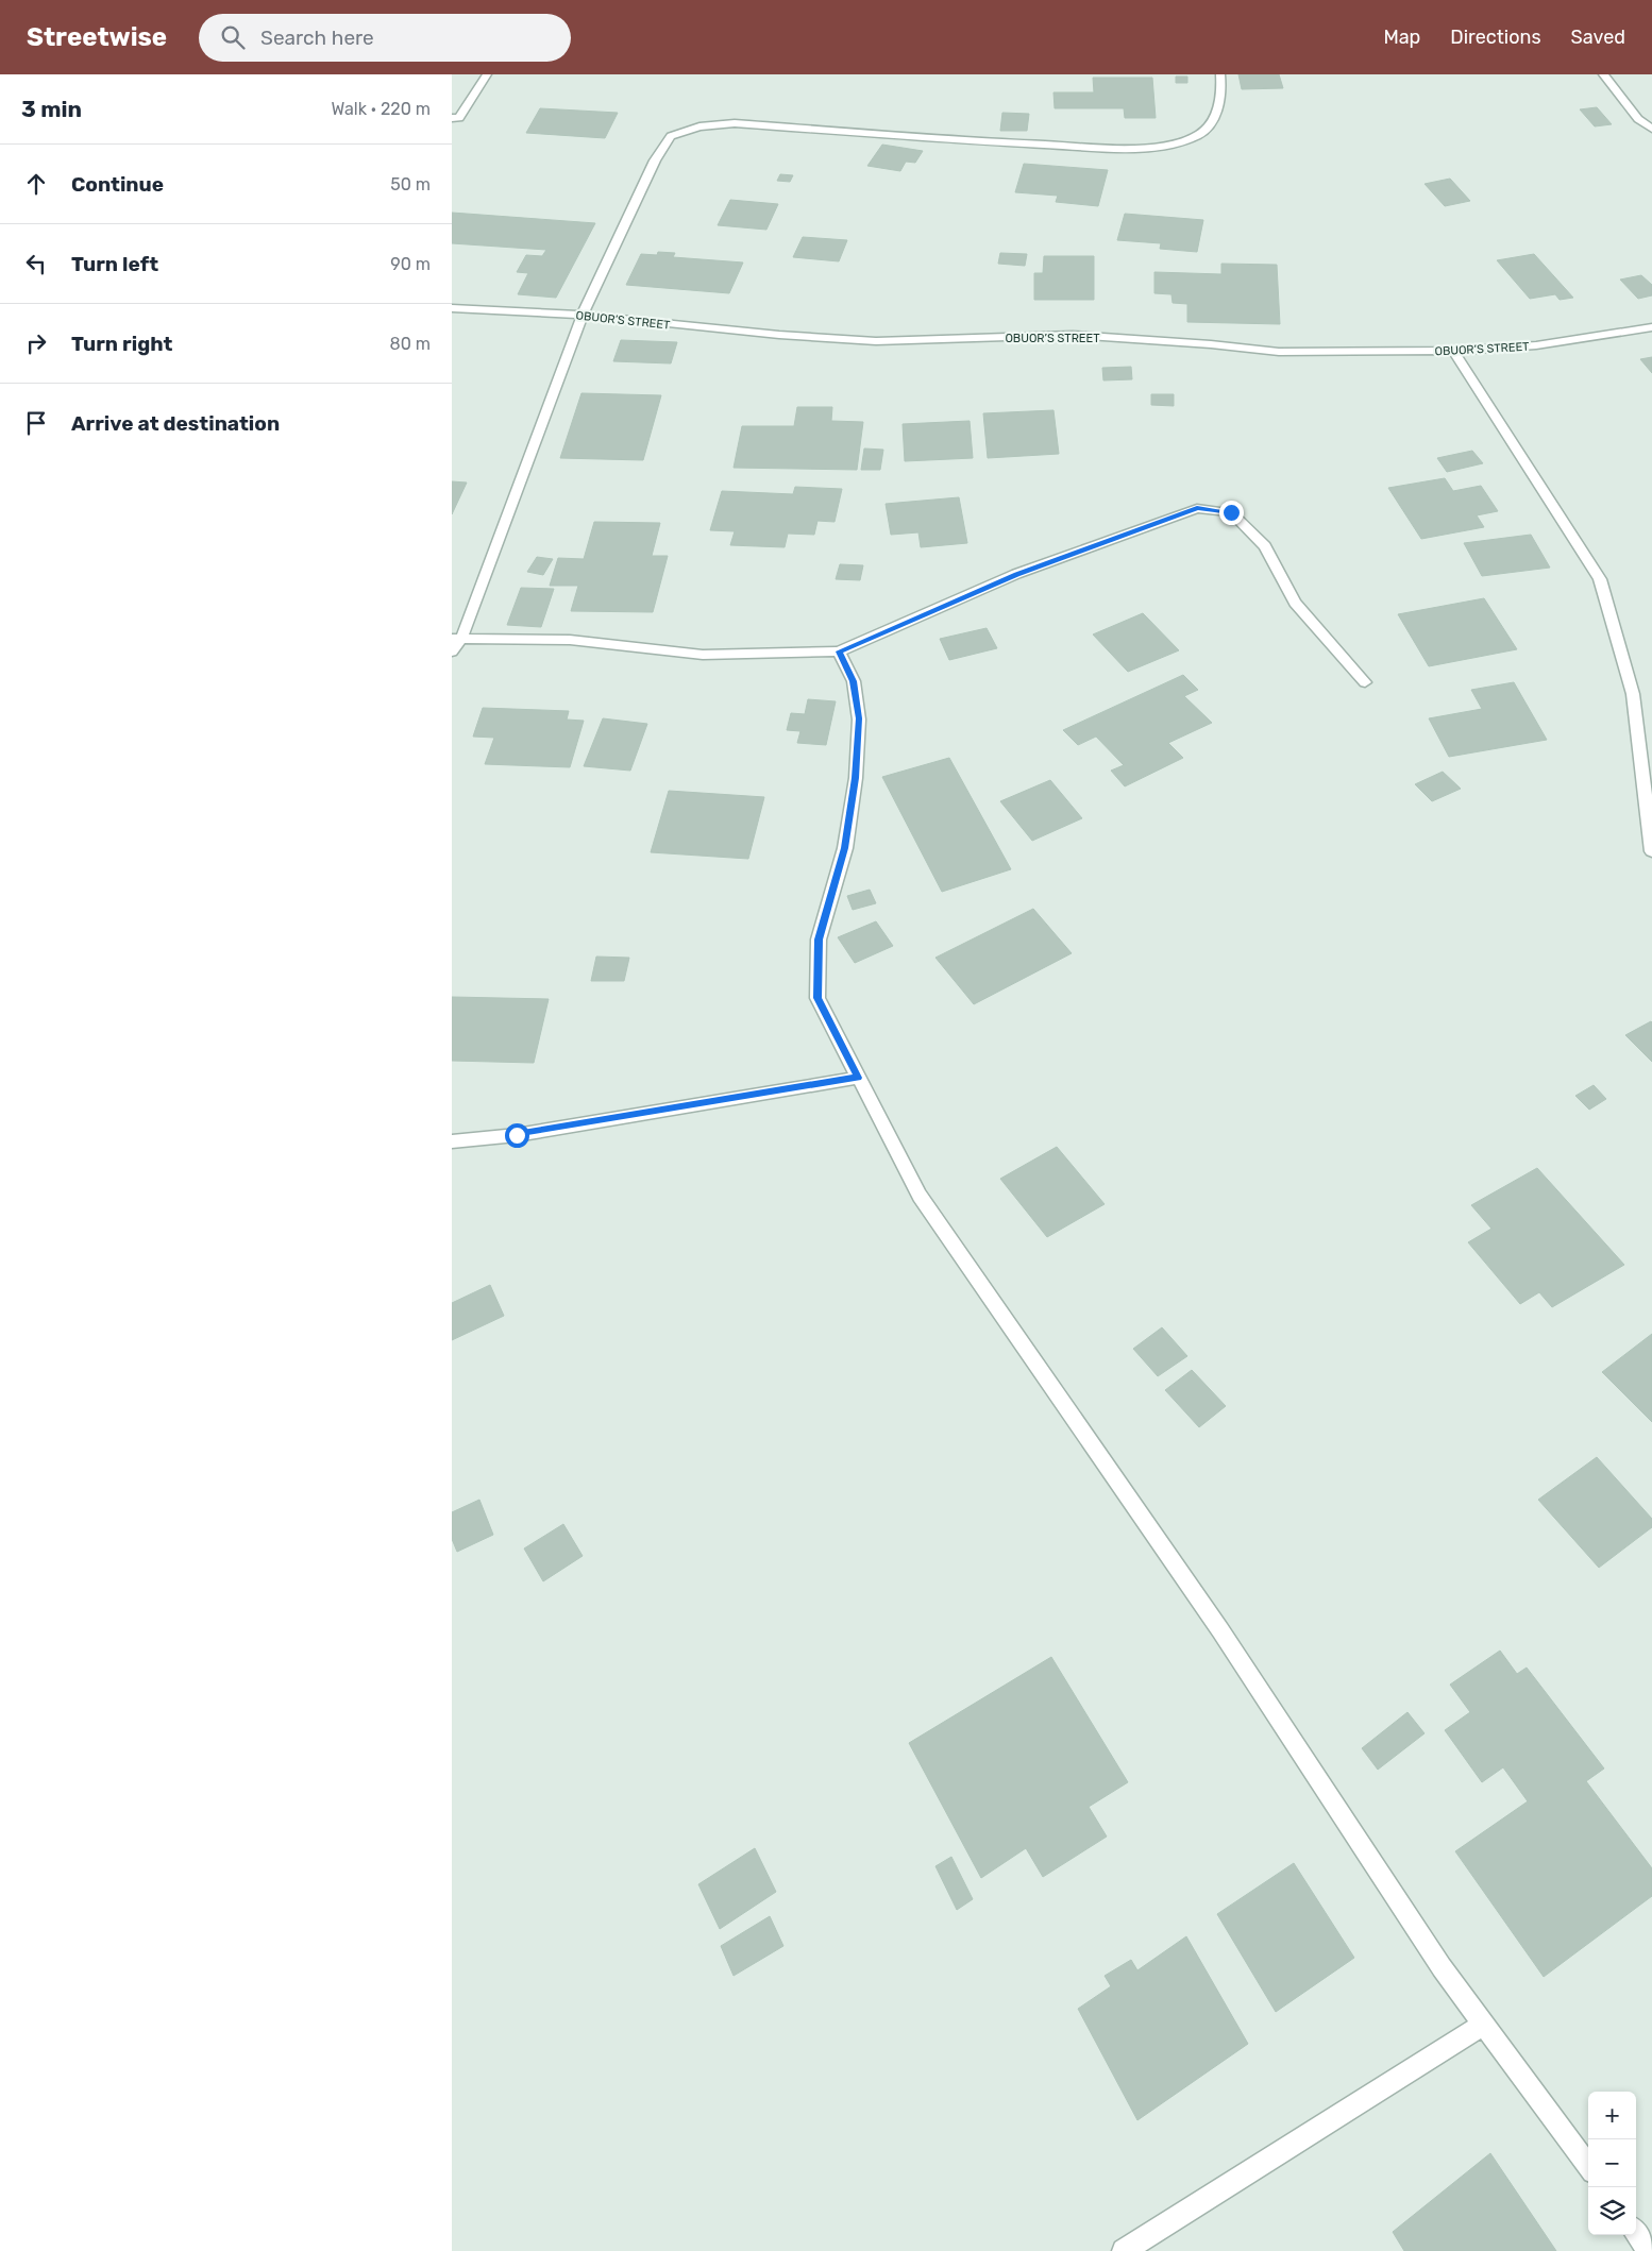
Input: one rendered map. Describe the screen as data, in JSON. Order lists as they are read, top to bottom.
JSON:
{
  "streets": {
    "street": ["OBUOR’S STREET"]
  },
  "page": {
    "header": "Streetwise",
    "search": "Search here",
    "nav": ["Map", "Directions", "Saved"],
    "heading": ["3 min", "Walk · 220 m"],
    "list": [
      ["Continue", "50 m"],
      ["Turn left", "90 m"],
      ["Turn right", "80 m"],
      "Arrive at destination"
    ],
    "map_buttons": ["+", "−"]
  }
}
